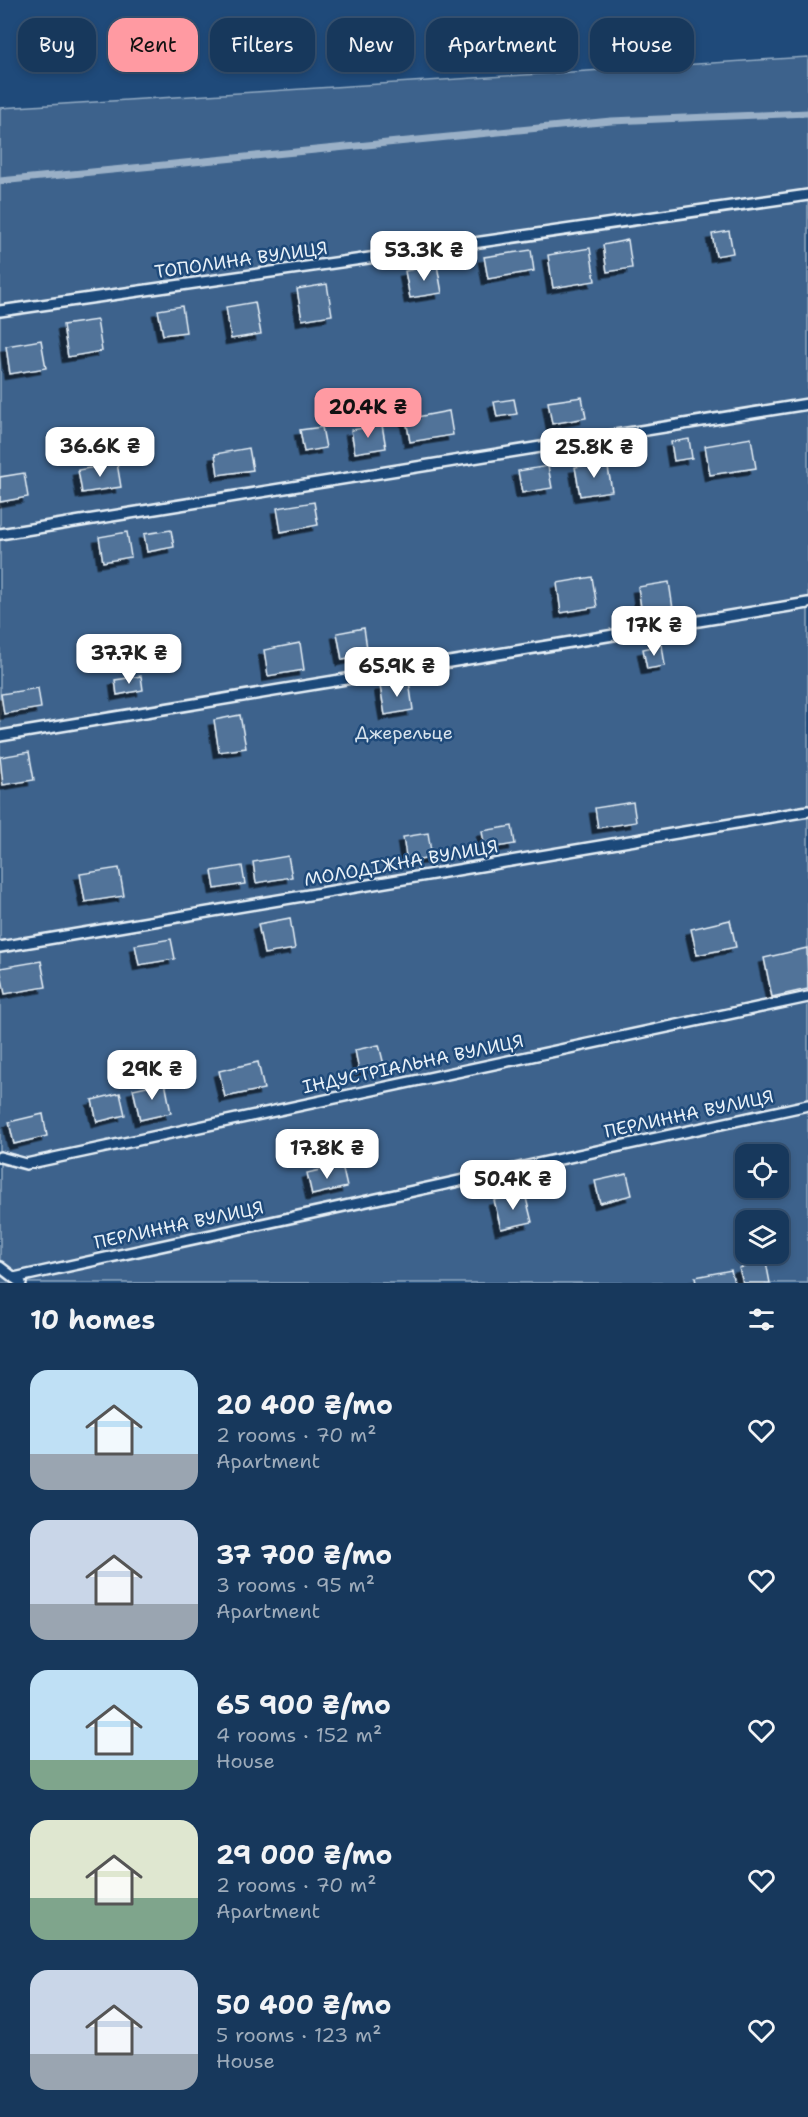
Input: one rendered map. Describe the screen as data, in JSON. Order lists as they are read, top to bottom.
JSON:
{
  "streets": {
    "lane": [
      "ТОПОЛИНА ВУЛИЦЯ",
      "МОЛОДІЖНА ВУЛИЦЯ",
      "ІНДУСТРІАЛЬНА ВУЛИЦЯ",
      "ПЕРЛИННА ВУЛИЦЯ"
    ]
  },
  "parks": ["Джерельце"],
  "page": {
    "chip": [
      "Buy",
      "Rent",
      "Filters",
      "New",
      "Apartment",
      "House"
    ],
    "price": [
      "53.3K ₴",
      "20.4K ₴",
      "36.6K ₴",
      "25.8K ₴",
      "17K ₴",
      "37.7K ₴",
      "65.9K ₴",
      "29K ₴",
      "17.8K ₴",
      "50.4K ₴"
    ],
    "heading": "10 homes",
    "list": [
      {
        "name": "20 400 ₴/mo",
        "note": "2 rooms · 70 m² · Apartment"
      },
      {
        "name": "37 700 ₴/mo",
        "note": "3 rooms · 95 m² · Apartment"
      },
      {
        "name": "65 900 ₴/mo",
        "note": "4 rooms · 152 m² · House"
      },
      {
        "name": "29 000 ₴/mo",
        "note": "2 rooms · 70 m² · Apartment"
      },
      {
        "name": "50 400 ₴/mo",
        "note": "5 rooms · 123 m² · House"
      }
    ]
  }
}
